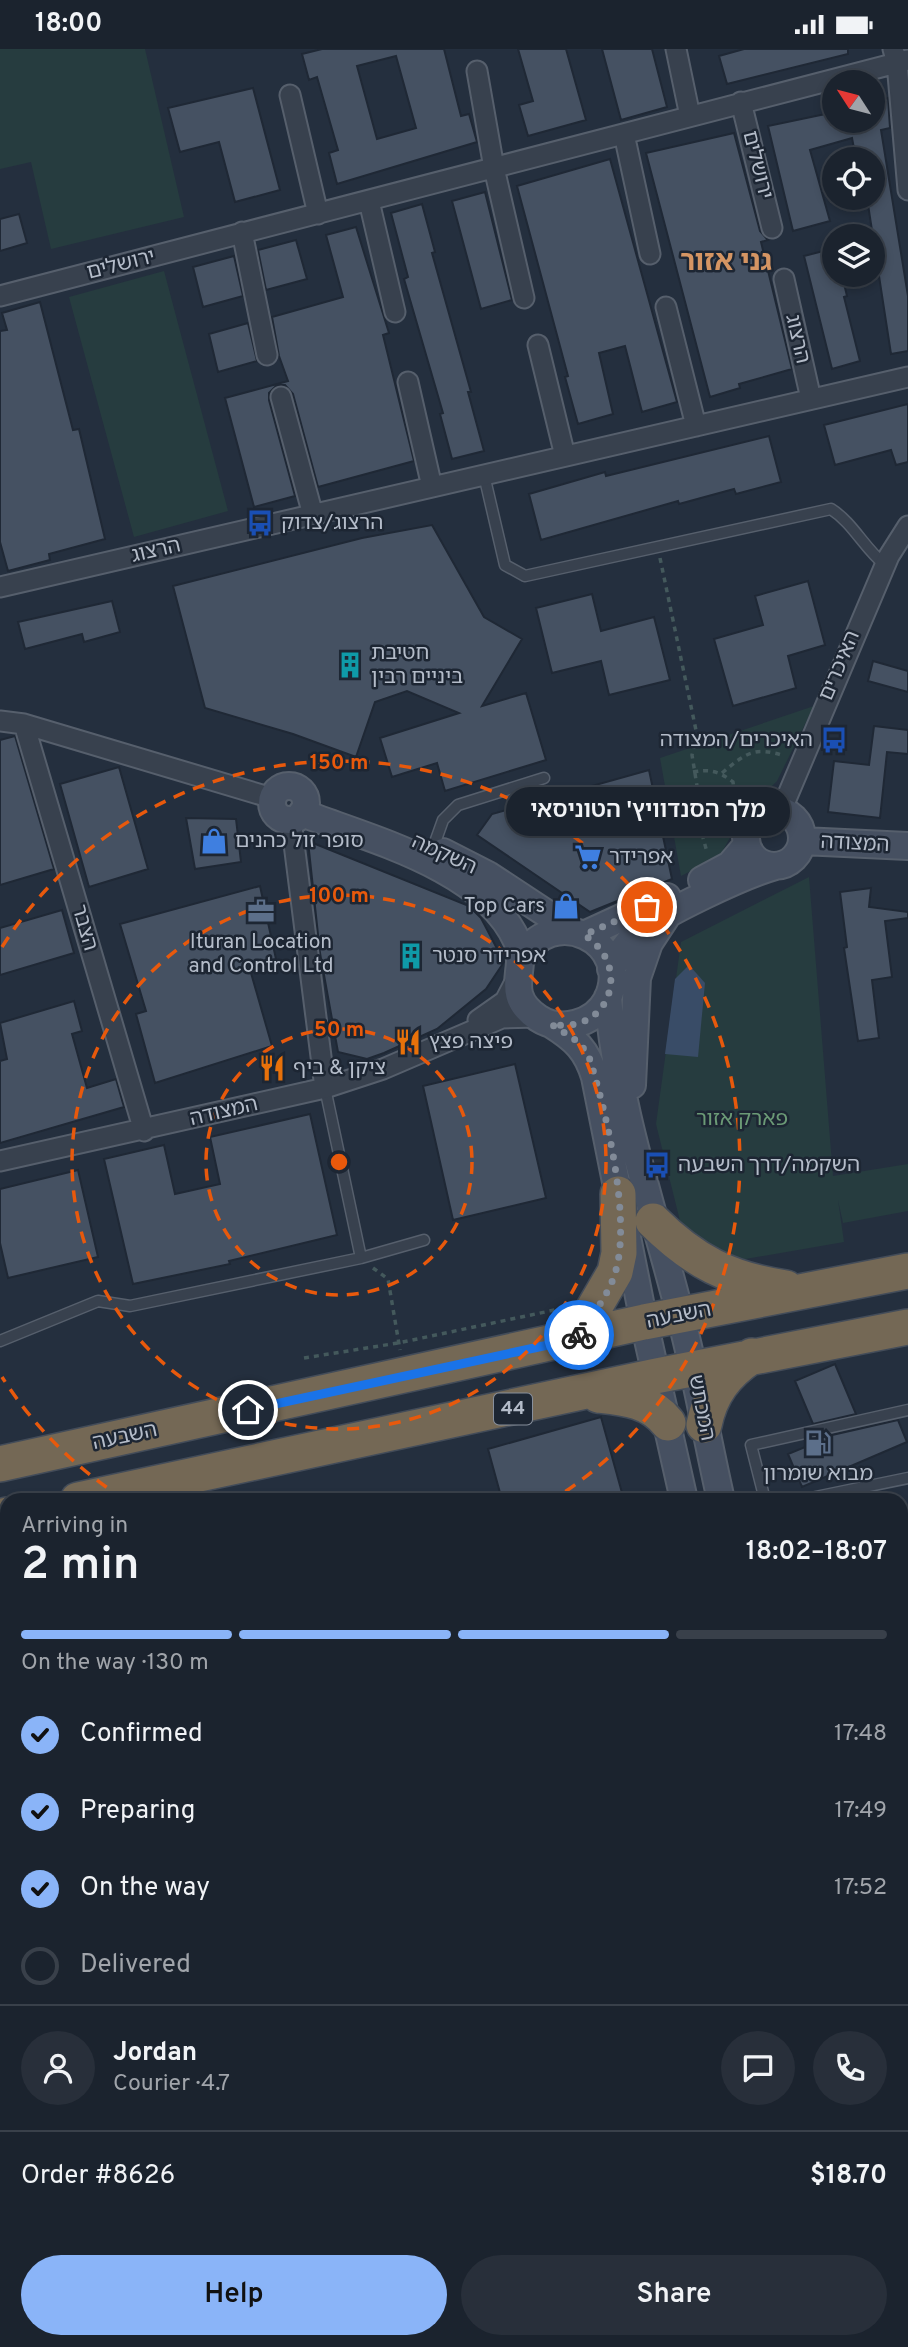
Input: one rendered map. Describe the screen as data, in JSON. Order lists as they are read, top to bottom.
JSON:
{
  "streets": {
    "highway": ["השבעה", "44"],
    "street": [
      "ירושלים",
      "הרצוג",
      "האיכרים",
      "המצודה",
      "השקמה",
      "הצבר",
      "המכתש"
    ]
  },
  "crossings": [
    ["האיכרים", "המצודה"],
    ["המצודה", "השקמה"],
    ["המצודה", "הצבר"],
    ["המצודה", "המכתש"],
    ["השקמה", "המכתש"],
    ["השבעה", "המכתש"],
    ["המכתש", "44"]
  ],
  "districts": ["גני אזור"],
  "parks": ["פארק אזור"],
  "places": {
    "bus stop": ["הרצוג/צדוק", "האיכרים/המצודה", "השקמה/דרך השבעה"],
    "building": ["חטיבת ביניים רבין", "אפרידר סנטר"],
    "shop": ["סופר זול כהנים", "Top Cars"],
    "supermarket": ["אפרידר"],
    "other": ["מלך הסנדוויץ' הטוניסאי"],
    "office": ["Ituran Location and Control Ltd"],
    "restaurant": ["פיצה פצץ", "ציקן & ביף"],
    "fuel station": ["מבוא שומרון"]
  },
  "north": "top left",
  "page": {
    "status": "18:00",
    "bubble": "מלך הסנדוויץ' הטוניסאי",
    "heading": ["2 min", "Arriving in", "18:02–18:07"],
    "panel": [
      "Jordan",
      "Courier · 4.7",
      "Order #8626",
      "$18.70"
    ],
    "bar": "On the way · 130 m",
    "list": [
      ["Confirmed", "17:48"],
      ["Preparing", "17:49"],
      ["On the way", "17:52"],
      "Delivered"
    ],
    "buttons": ["Help", "Share"]
  },
  "rings": ["150 m", "100 m", "50 m"]
}
